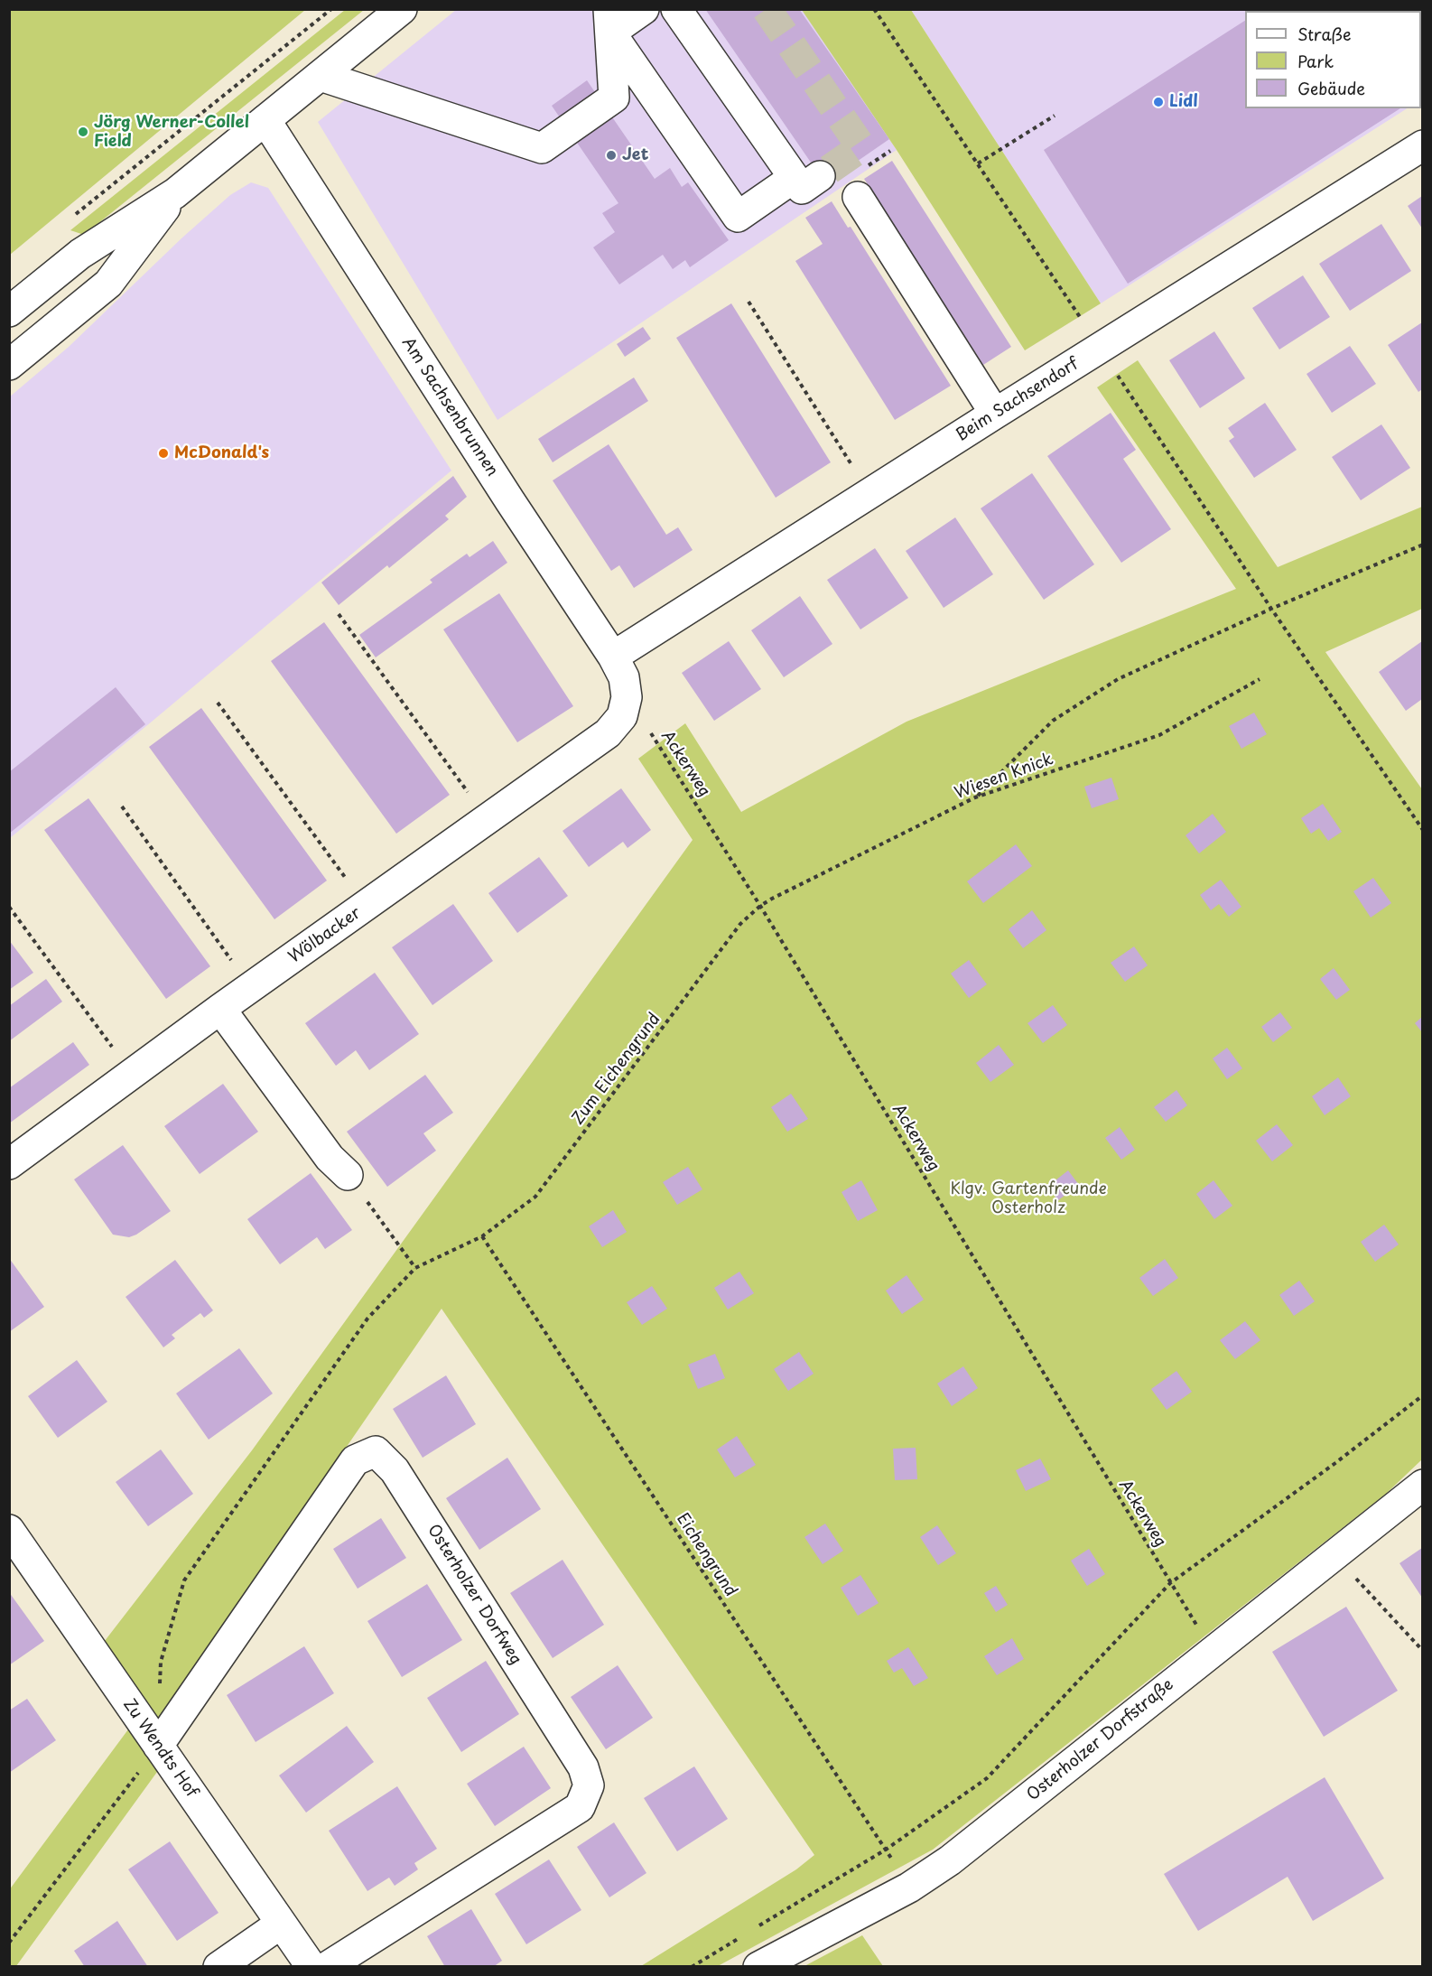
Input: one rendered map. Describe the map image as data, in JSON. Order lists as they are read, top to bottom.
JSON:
{
  "streets": {
    "street": [
      "Beim Sachsendorf",
      "Am Sachsenbrunnen",
      "Wölbacker",
      "Osterholzer Dorfweg",
      "Osterholzer Dorfstraße",
      "Zu Wendts Hof"
    ],
    "path": [
      "Ackerweg",
      "Wiesen Knick",
      "Zum Eichengrund",
      "Eichengrund"
    ]
  },
  "crossings": [
    ["Beim Sachsendorf", "Am Sachsenbrunnen"],
    ["Am Sachsenbrunnen", "Ackerweg"],
    ["Am Sachsenbrunnen", "Wölbacker"],
    ["Ackerweg", "Wiesen Knick"],
    ["Ackerweg", "Wölbacker"],
    ["Ackerweg", "Zum Eichengrund"],
    ["Ackerweg", "Osterholzer Dorfstraße"],
    ["Wiesen Knick", "Zum Eichengrund"],
    ["Zum Eichengrund", "Eichengrund"],
    ["Eichengrund", "Osterholzer Dorfstraße"],
    ["Osterholzer Dorfweg", "Zu Wendts Hof"]
  ],
  "parks": ["Klgv. Gartenfreunde Osterholz"],
  "places": [
    "Lidl",
    "Jörg Werner-Collel Field",
    "Jet",
    "McDonald's"
  ],
  "legend": ["Straße", "Park", "Gebäude"]
}
